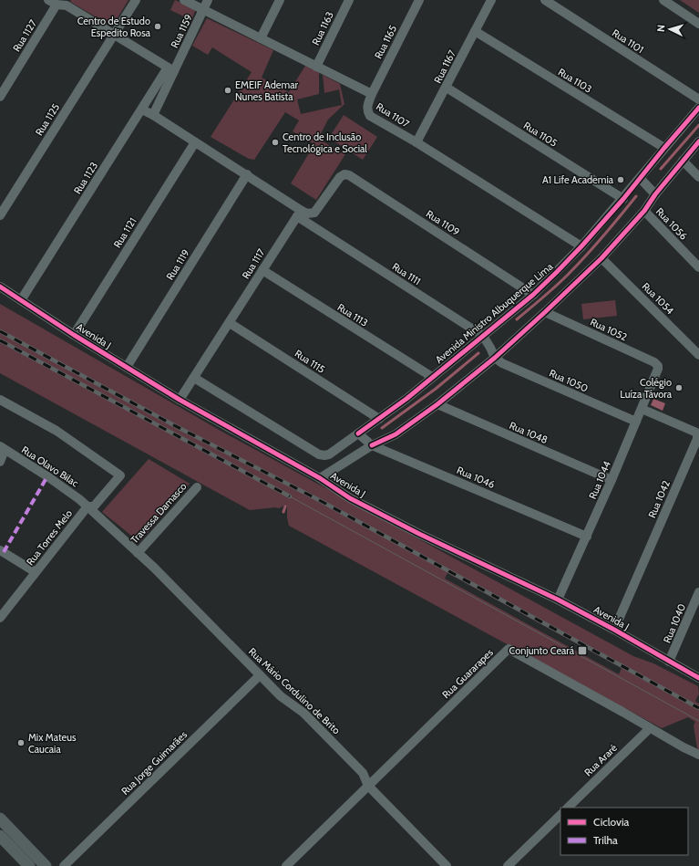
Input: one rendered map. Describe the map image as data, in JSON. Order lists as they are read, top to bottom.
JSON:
{
  "streets": {
    "street": [
      "Rua 1163",
      "Rua 1159",
      "Rua 1127",
      "Rua 1101",
      "Rua 1165",
      "Rua 1167",
      "Rua 1103",
      "Rua 1107",
      "Rua 1125",
      "Rua 1105",
      "Rua 1123",
      "Rua 1109",
      "Rua 1056",
      "Rua 1121",
      "Rua 1117",
      "Rua 1119",
      "Rua 1111",
      "Rua 1054",
      "Avenida Ministro Albuquerque Lima",
      "Rua 1113",
      "Rua 1052",
      "Avenida J",
      "Rua 1115",
      "Rua 1050",
      "Rua 1048",
      "Rua Olavo Bilac",
      "Rua 1046",
      "Rua 1044",
      "Rua 1042",
      "Travessa Damasco",
      "Rua Torres Melo",
      "Rua 1040",
      "Rua Guararapes",
      "Rua Mário Cordulino de Brito",
      "Rua Araré",
      "Rua Jorge Guimarães"
    ]
  },
  "crossings": [
    ["Rua 1163", "Rua 1107"],
    ["Rua 1159", "Rua 1107"],
    ["Rua 1159", "Rua 1123"],
    ["Rua 1159", "Rua 1111"],
    ["Rua 1165", "Rua 1107"],
    ["Rua 1167", "Rua 1103"],
    ["Rua 1167", "Rua 1107"],
    ["Rua 1167", "Rua 1105"],
    ["Rua 1103", "Avenida Ministro Albuquerque Lima"],
    ["Rua 1107", "Avenida Ministro Albuquerque Lima"],
    ["Rua 1105", "Avenida Ministro Albuquerque Lima"],
    ["Rua 1123", "Rua 1111"],
    ["Rua 1123", "Avenida J"],
    ["Rua 1109", "Rua 1117"],
    ["Rua 1109", "Rua 1111"],
    ["Rua 1109", "Avenida Ministro Albuquerque Lima"],
    ["Rua 1121", "Rua 1111"],
    ["Rua 1121", "Avenida J"],
    ["Rua 1117", "Rua 1111"],
    ["Rua 1117", "Avenida Ministro Albuquerque Lima"],
    ["Rua 1117", "Rua 1113"],
    ["Rua 1117", "Rua 1115"],
    ["Rua 1119", "Rua 1111"],
    ["Rua 1119", "Avenida J"],
    ["Rua 1111", "Avenida Ministro Albuquerque Lima"],
    ["Rua 1111", "Rua 1050"],
    ["Avenida Ministro Albuquerque Lima", "Rua 1113"],
    ["Avenida Ministro Albuquerque Lima", "Rua 1115"],
    ["Avenida Ministro Albuquerque Lima", "Rua 1046"],
    ["Rua 1052", "Rua 1044"],
    ["Avenida J", "Rua 1044"],
    ["Avenida J", "Rua 1042"],
    ["Avenida J", "Rua 1040"],
    ["Rua 1050", "Rua 1044"],
    ["Rua 1048", "Rua 1044"],
    ["Rua Olavo Bilac", "Rua Torres Melo"],
    ["Rua Olavo Bilac", "Rua Mário Cordulino de Brito"],
    ["Rua 1046", "Rua 1044"],
    ["Rua 1044", "Rua 1042"],
    ["Travessa Damasco", "Rua Mário Cordulino de Brito"],
    ["Rua Torres Melo", "Rua Mário Cordulino de Brito"],
    ["Rua Guararapes", "Rua Mário Cordulino de Brito"],
    ["Rua Guararapes", "Rua Araré"],
    ["Rua Mário Cordulino de Brito", "Rua Jorge Guimarães"]
  ],
  "places": {
    "other": [
      "Centro de Estudo Espedito Rosa",
      "EMEIF Ademar Nunes Batista",
      "Centro de Inclusão Tecnológica e Social",
      "A1 Life Academia",
      "Colégio Luíza Távora",
      "Mix Mateus Caucaia"
    ],
    "transit": ["Conjunto Ceará"]
  },
  "legend": ["Ciclovia", "Trilha"],
  "north": "left"
}
